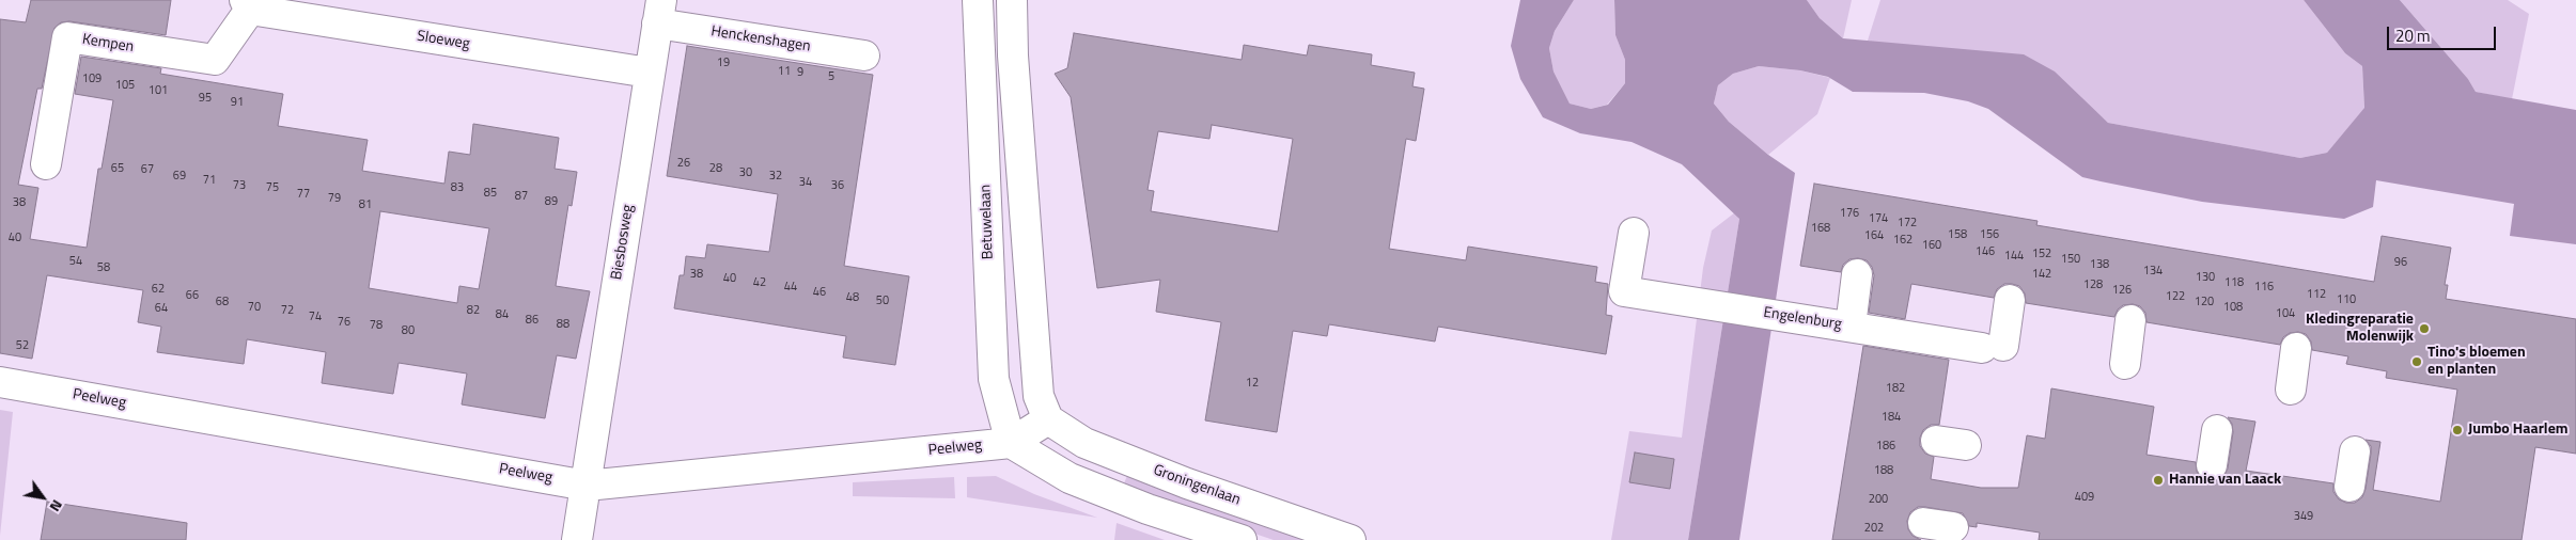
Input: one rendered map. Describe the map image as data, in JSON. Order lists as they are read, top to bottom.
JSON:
{
  "streets": {
    "street": [
      "Henckenshagen",
      "Sloeweg",
      "Kempen",
      "Betuwelaan",
      "Biesbosweg",
      "Engelenburg",
      "Peelweg",
      "Groningenlaan"
    ]
  },
  "crossings": [
    ["Henckenshagen", "Biesbosweg"],
    ["Sloeweg", "Kempen"],
    ["Sloeweg", "Biesbosweg"],
    ["Betuwelaan", "Peelweg"],
    ["Biesbosweg", "Peelweg"],
    ["Peelweg", "Groningenlaan"]
  ],
  "places": [
    "Kledingreparatie Molenwijk",
    "Tino's bloemen en planten",
    "Jumbo Haarlem",
    "Hannie van Laack"
  ],
  "house_numbers": [
    "19",
    "11",
    "9",
    "5",
    "109",
    "105",
    "101",
    "95",
    "91",
    "26",
    "65",
    "28",
    "67",
    "30",
    "69",
    "32",
    "71",
    "34",
    "73",
    "36",
    "75",
    "83",
    "85",
    "77",
    "87",
    "79",
    "89",
    "38",
    "81",
    "176",
    "174",
    "172",
    "168",
    "158",
    "156",
    "164",
    "40",
    "162",
    "160",
    "146",
    "152",
    "144",
    "150",
    "54",
    "96",
    "138",
    "58",
    "134",
    "38",
    "142",
    "130",
    "40",
    "42",
    "118",
    "128",
    "44",
    "116",
    "62",
    "126",
    "46",
    "112",
    "66",
    "122",
    "48",
    "110",
    "50",
    "68",
    "120",
    "70",
    "108",
    "64",
    "72",
    "82",
    "104",
    "84",
    "74",
    "86",
    "76",
    "88",
    "78",
    "80",
    "52",
    "12",
    "182",
    "184",
    "186",
    "188",
    "409",
    "200",
    "349",
    "202"
  ],
  "scale_bar": "20 m",
  "north": "bottom right"
}
